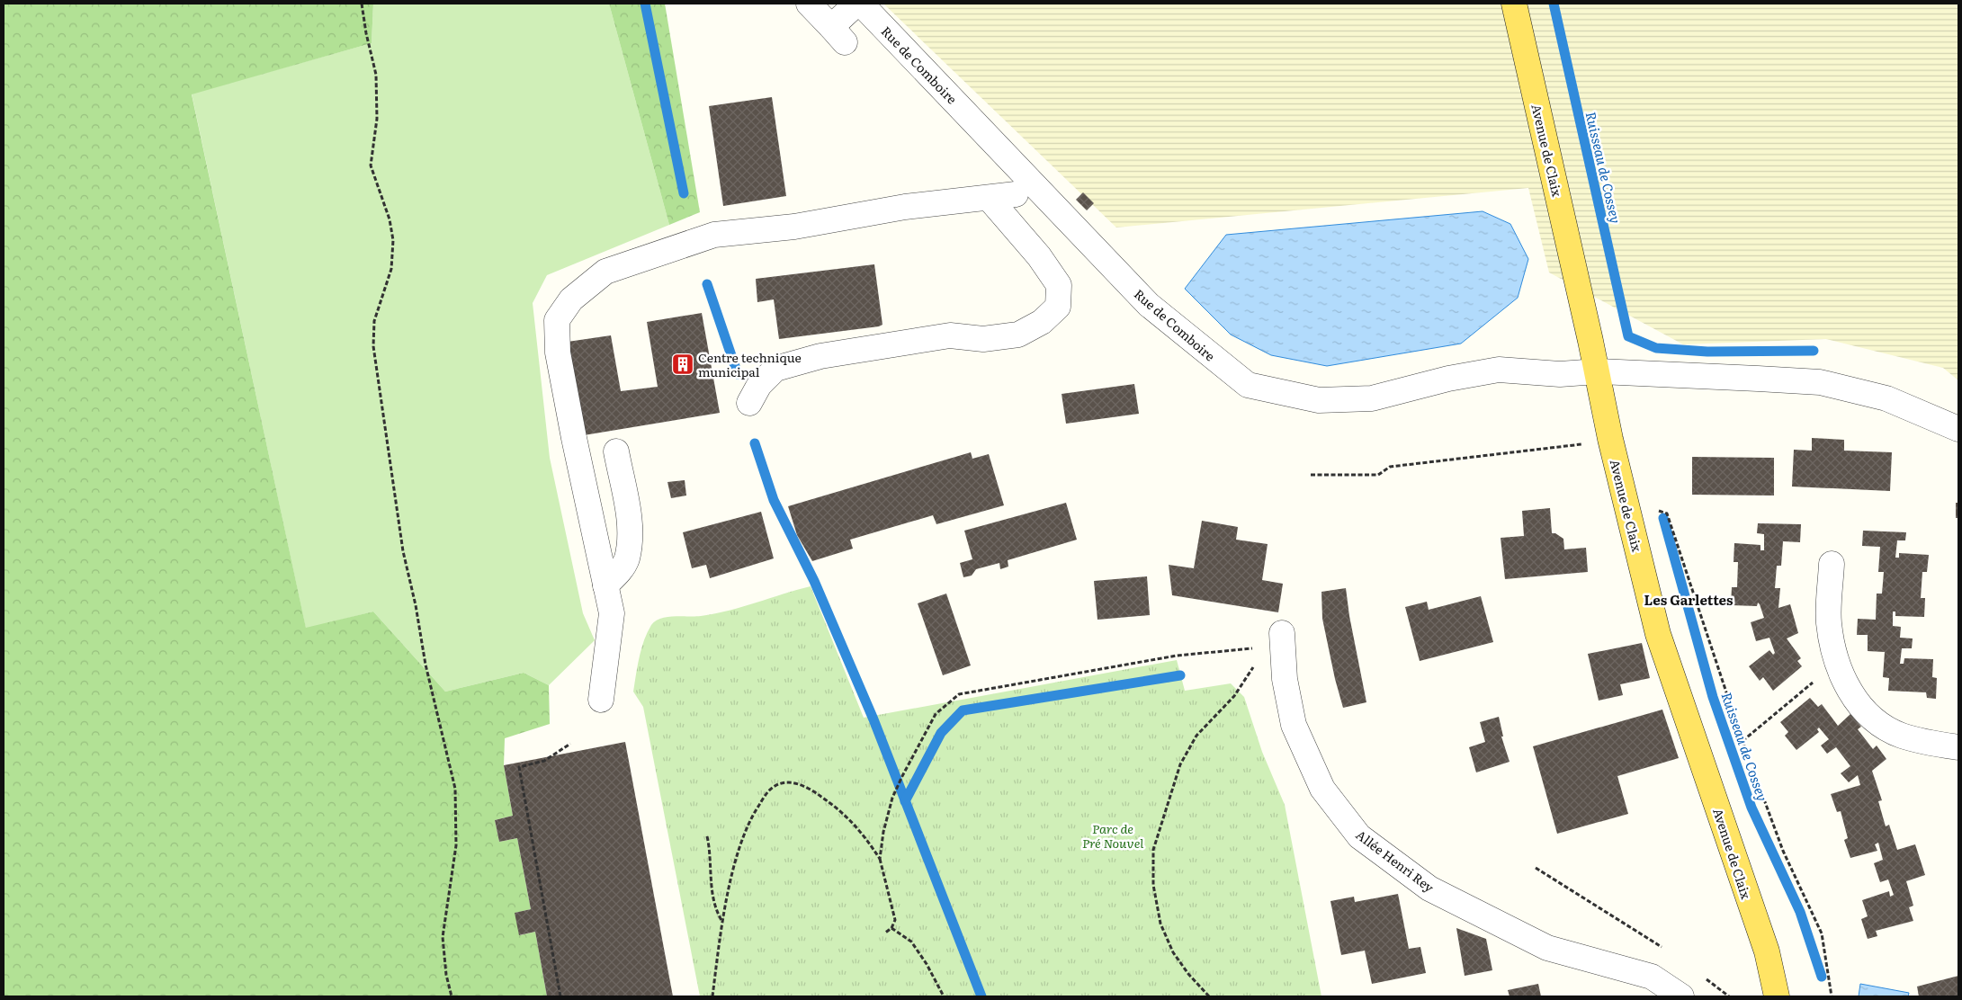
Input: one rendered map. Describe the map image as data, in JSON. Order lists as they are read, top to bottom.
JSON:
{
  "streets": {
    "main road": ["Avenue de Claix"],
    "street": ["Rue de Comboire", "Allée Henri Rey"]
  },
  "crossings": [
    ["Rue de Comboire", "Avenue de Claix"]
  ],
  "districts": ["Les Garlettes"],
  "water": ["Ruisseau de Cossey"],
  "parks": ["Parc de Pré Nouvel"],
  "places": {
    "building": ["Centre technique municipal"]
  }
}
